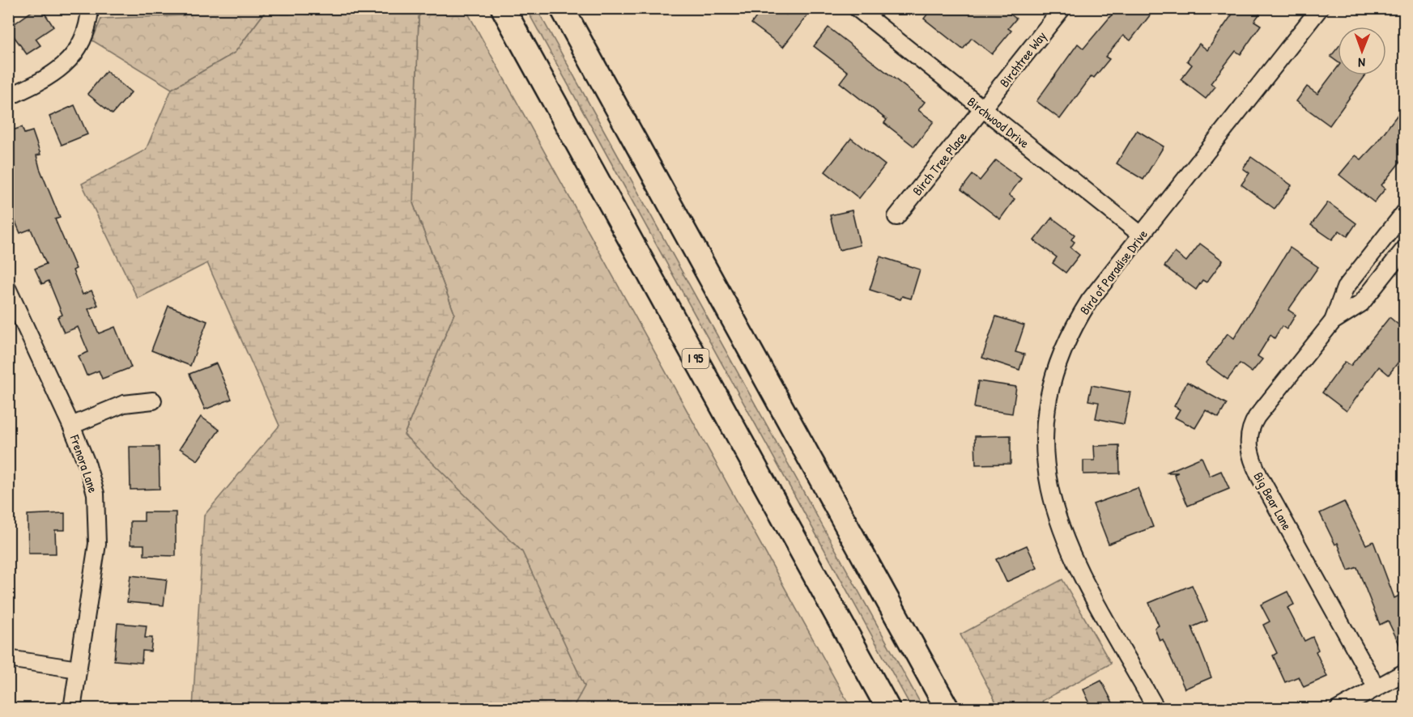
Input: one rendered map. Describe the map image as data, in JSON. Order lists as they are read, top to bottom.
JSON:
{
  "streets": {
    "highway": ["I 95"],
    "street": [
      "Birchtree Way",
      "Birchwood Drive",
      "Birch Tree Place",
      "Bird of Paradise Drive",
      "Frenora Lane",
      "Big Bear Lane"
    ]
  },
  "crossings": [
    ["Birchtree Way", "Birchwood Drive"],
    ["Birchtree Way", "Birch Tree Place"],
    ["Birchwood Drive", "Birch Tree Place"],
    ["Birchwood Drive", "Bird of Paradise Drive"]
  ],
  "north": "bottom"
}
